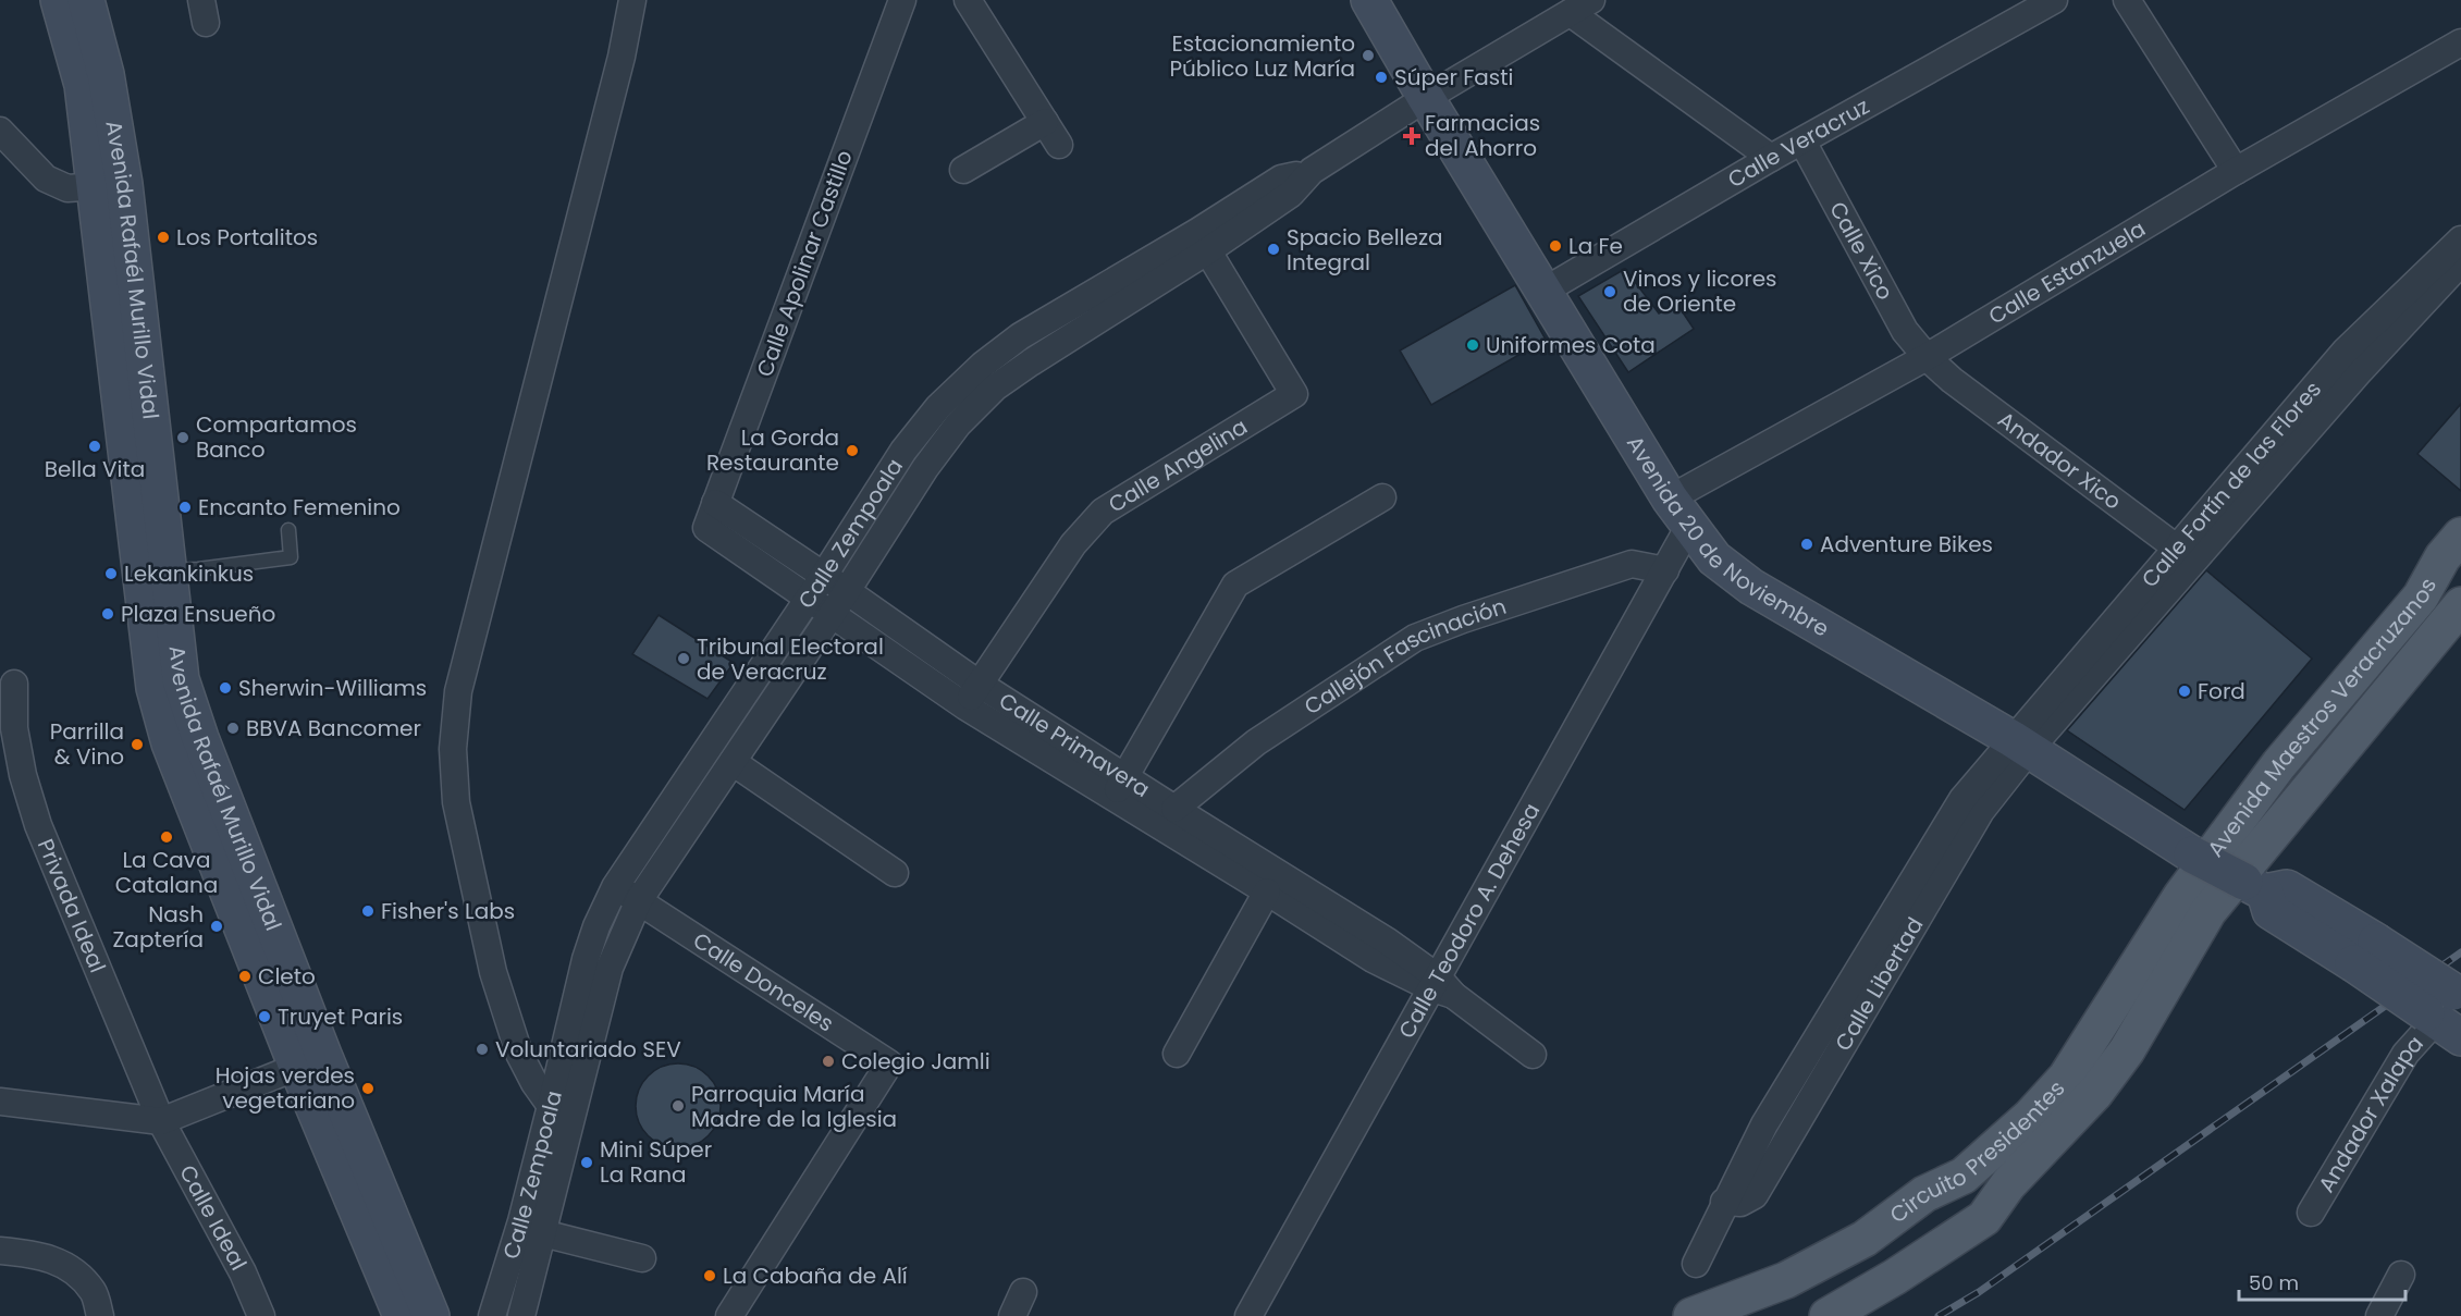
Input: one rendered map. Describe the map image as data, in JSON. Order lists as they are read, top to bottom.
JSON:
{
  "streets": {
    "main road": [
      "Avenida Rafaél Murillo Vidal",
      "Avenida 20 de Noviembre",
      "Avenida Maestros Veracruzanos",
      "Circuito Presidentes"
    ],
    "street": [
      "Calle Veracruz",
      "Calle Xico",
      "Calle Apolinar Castillo",
      "Calle Estanzuela",
      "Andador Xico",
      "Calle Angelina",
      "Calle Fortín de las Flores",
      "Calle Zempoala",
      "Callejón Fascinación",
      "Calle Primavera",
      "Privada Ideal",
      "Calle Teodoro A. Dehesa",
      "Calle Donceles",
      "Calle Libertad",
      "Andador Xalapa",
      "Calle Ideal"
    ]
  },
  "crossings": [
    ["Calle Veracruz", "Calle Xico"],
    ["Calle Veracruz", "Avenida 20 de Noviembre"],
    ["Calle Xico", "Calle Estanzuela"],
    ["Calle Xico", "Andador Xico"],
    ["Calle Apolinar Castillo", "Calle Primavera"],
    ["Calle Estanzuela", "Andador Xico"],
    ["Calle Estanzuela", "Avenida 20 de Noviembre"],
    ["Calle Estanzuela", "Calle Teodoro A. Dehesa"],
    ["Andador Xico", "Calle Fortín de las Flores"],
    ["Calle Angelina", "Calle Zempoala"],
    ["Calle Angelina", "Calle Primavera"],
    ["Calle Fortín de las Flores", "Avenida 20 de Noviembre"],
    ["Calle Fortín de las Flores", "Calle Libertad"],
    ["Calle Zempoala", "Avenida 20 de Noviembre"],
    ["Calle Zempoala", "Calle Primavera"],
    ["Calle Zempoala", "Calle Donceles"],
    ["Avenida 20 de Noviembre", "Calle Teodoro A. Dehesa"],
    ["Avenida 20 de Noviembre", "Calle Libertad"],
    ["Avenida 20 de Noviembre", "Andador Xalapa"],
    ["Callejón Fascinación", "Calle Primavera"],
    ["Callejón Fascinación", "Calle Teodoro A. Dehesa"],
    ["Avenida Maestros Veracruzanos", "Circuito Presidentes"],
    ["Calle Primavera", "Calle Teodoro A. Dehesa"],
    ["Privada Ideal", "Calle Ideal"]
  ],
  "places": {
    "other": [
      "Estacionamiento Público Luz María",
      "Súper Fasti",
      "Los Portalitos",
      "La Fe",
      "Spacio Belleza Integral",
      "Vinos y licores de Oriente",
      "Uniformes Cota",
      "Compartamos Banco",
      "Bella Vita",
      "La Gorda Restaurante",
      "Encanto Femenino",
      "Adventure Bikes",
      "Lekankinkus",
      "Plaza Ensueño",
      "Tribunal Electoral de Veracruz",
      "Sherwin-Williams",
      "Ford",
      "BBVA Bancomer",
      "Parrilla & Vino",
      "La Cava Catalana",
      "Fisher's Labs",
      "Nash Zaptería",
      "Cleto",
      "Truyet Paris",
      "Voluntariado SEV",
      "Colegio Jamli",
      "Hojas verdes vegetariano",
      "Parroquia María Madre de la Iglesia",
      "Mini Súper La Rana",
      "La Cabaña de Alí"
    ],
    "health": ["Farmacias del Ahorro"]
  },
  "scale_bar": "50 m"
}
